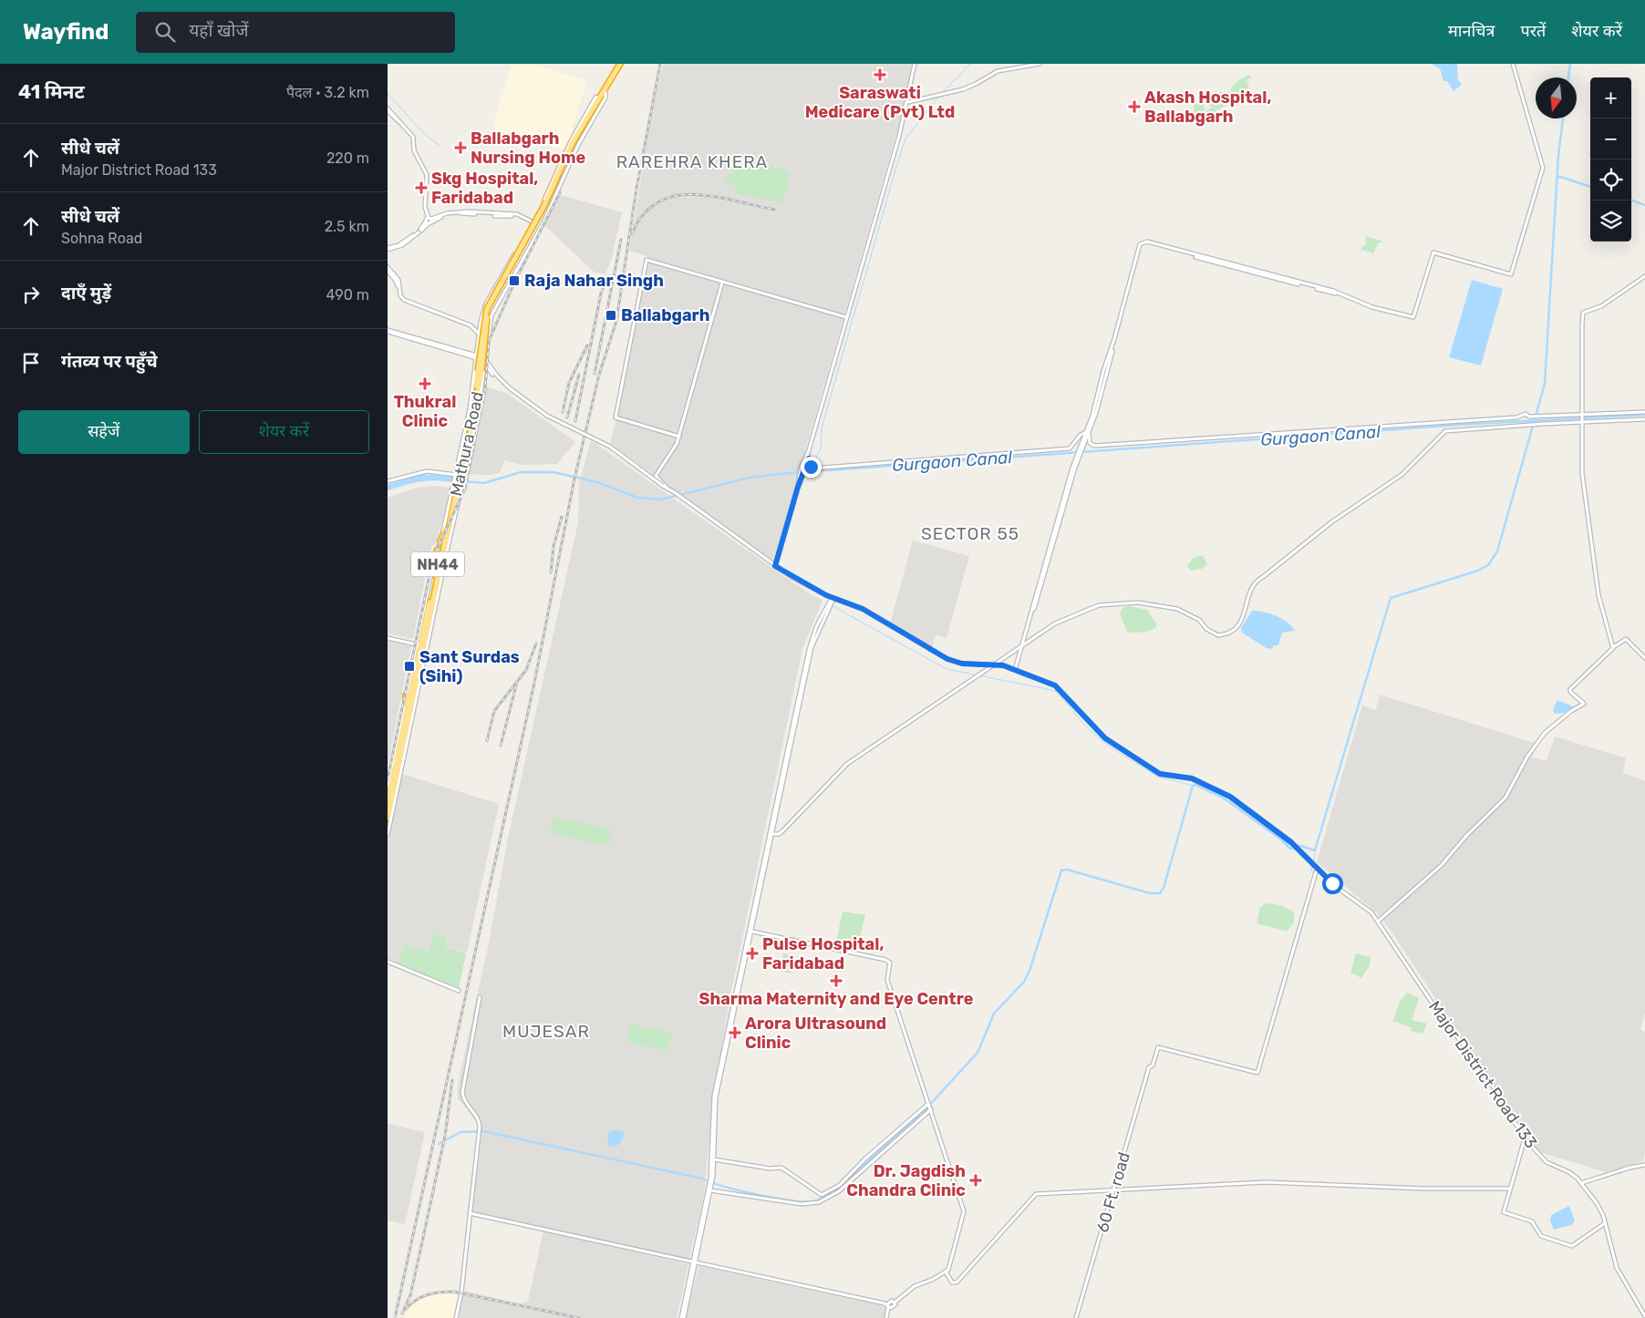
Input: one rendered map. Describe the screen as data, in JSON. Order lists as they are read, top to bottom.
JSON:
{
  "streets": {
    "highway": ["Mathura Road", "NH44"],
    "street": ["Major District Road 133", "60 Ft. road"]
  },
  "crossings": [
    ["Mathura Road", "NH44"],
    ["Major District Road 133", "60 Ft. road"]
  ],
  "districts": ["RAREHRA KHERA", "SECTOR 55", "MUJESAR"],
  "water": ["Gurgaon Canal"],
  "places": {
    "health": [
      "Saraswati Medicare (Pvt) Ltd",
      "Akash Hospital, Ballabgarh",
      "Ballabgarh Nursing Home",
      "Skg Hospital, Faridabad",
      "Thukral Clinic",
      "Pulse Hospital, Faridabad",
      "Sharma Maternity and Eye Centre",
      "Arora Ultrasound Clinic",
      "Dr. Jagdish Chandra Clinic"
    ],
    "transit": ["Raja Nahar Singh", "Ballabgarh", "Sant Surdas (Sihi)"]
  },
  "north": "bottom",
  "page": {
    "header": "Wayfind",
    "search": "यहाँ खोजें",
    "nav": ["मानचित्र", "परतें", "शेयर करें"],
    "heading": ["41 मिनट", "पैदल · 3.2 km"],
    "map_buttons": ["+", "−"],
    "list": [
      ["सीधे चलें", "Major District Road 133", "220 m"],
      ["सीधे चलें", "Sohna Road", "2.5 km"],
      ["दाएँ मुड़ें", "490 m"],
      "गंतव्य पर पहुँचे"
    ],
    "buttons": ["सहेजें", "शेयर करें"]
  }
}
